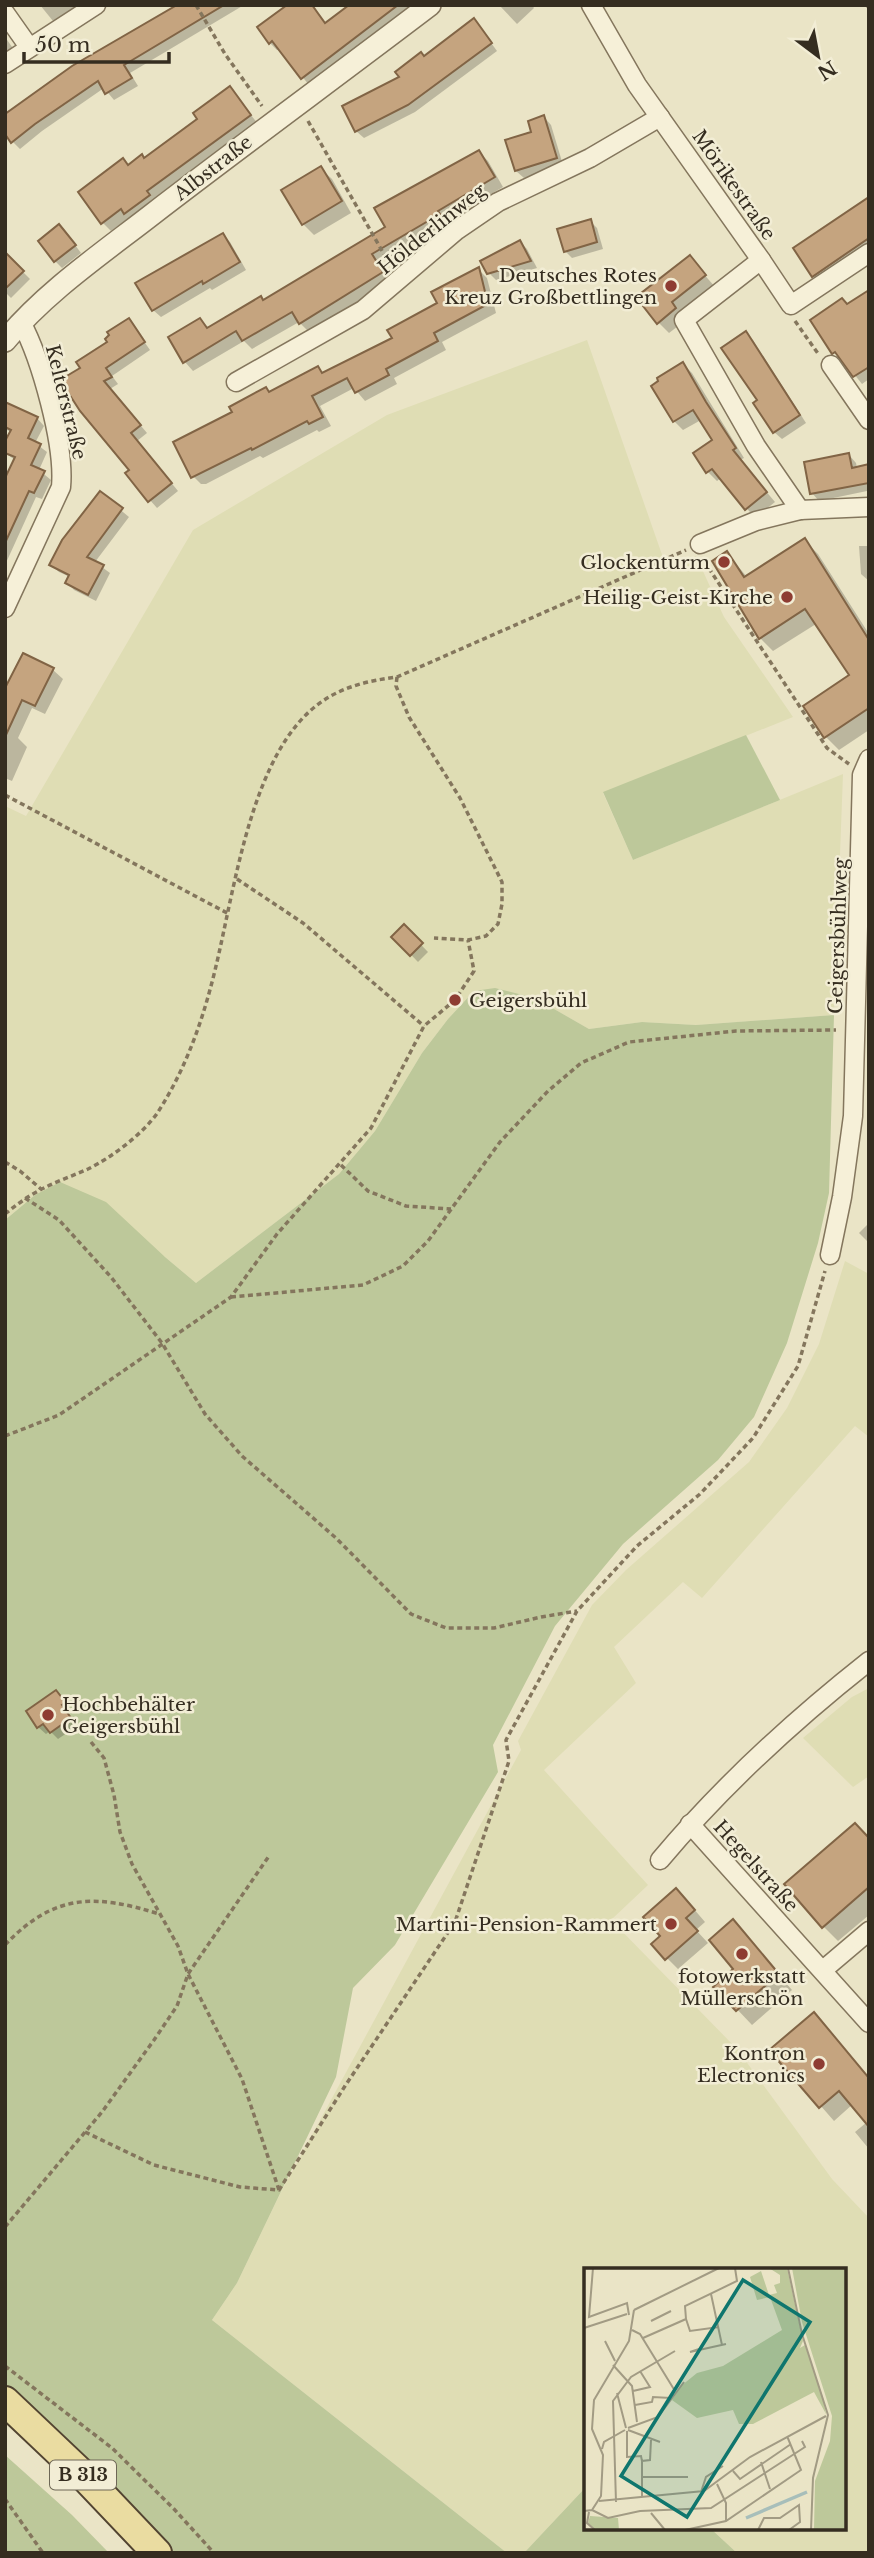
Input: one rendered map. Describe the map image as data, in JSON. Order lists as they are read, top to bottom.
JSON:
{
  "streets": {
    "main road": ["B 313"],
    "street": [
      "Albstraße",
      "Mörikestraße",
      "Hölderlinweg",
      "Kelterstraße",
      "Geigersbühlweg",
      "Hegelstraße"
    ]
  },
  "crossings": [
    ["Albstraße", "Kelterstraße"],
    ["Mörikestraße", "Hölderlinweg"]
  ],
  "places": [
    "Deutsches Rotes Kreuz Großbettlingen",
    "Glockenturm",
    "Heilig-Geist-Kirche",
    "Geigersbühl",
    "Hochbehälter Geigersbühl",
    "Martini-Pension-Rammert",
    "fotowerkstatt Müllerschön",
    "Kontron Electronics"
  ],
  "scale_bar": "50 m",
  "north": "bottom right"
}
